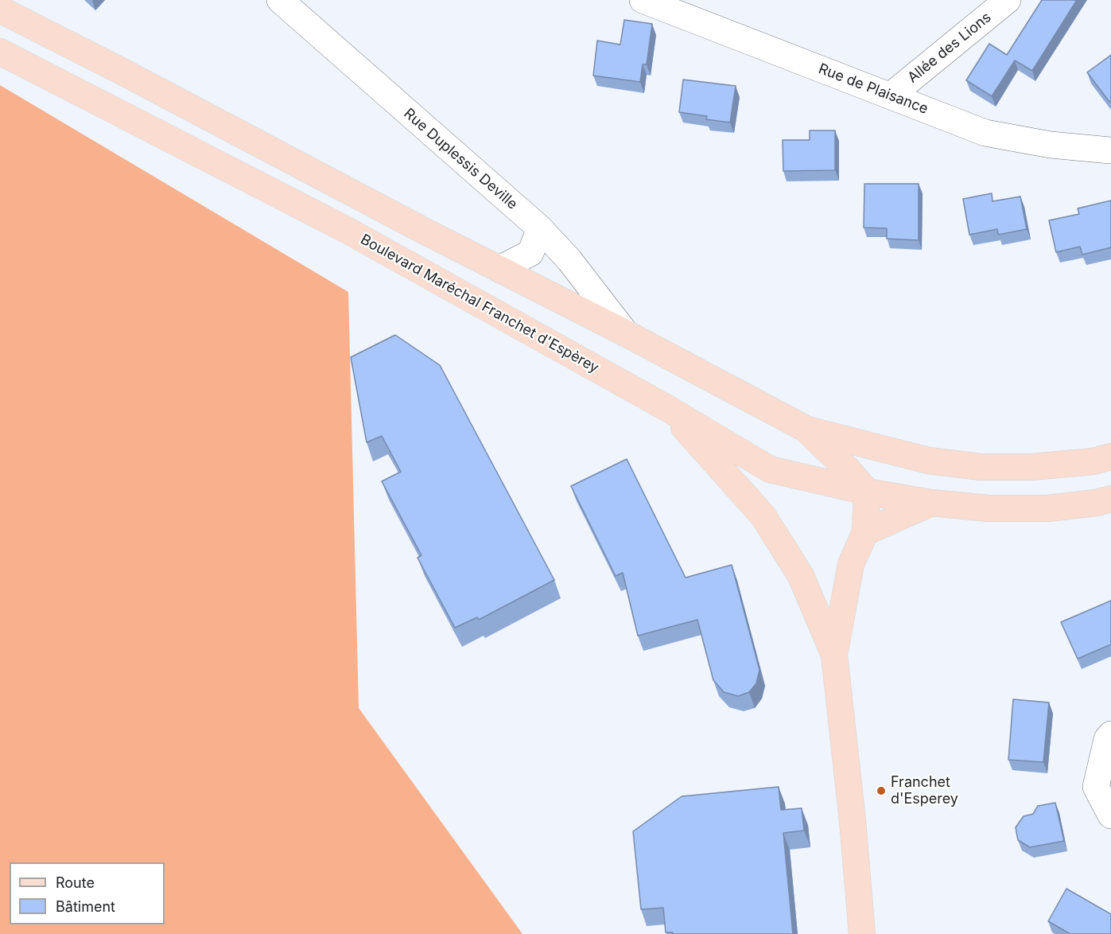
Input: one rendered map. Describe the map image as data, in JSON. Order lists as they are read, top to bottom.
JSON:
{
  "streets": {
    "main road": ["Boulevard Maréchal Franchet d'Espèrey"],
    "street": ["Allée des Lions", "Rue de Plaisance", "Rue Duplessis Deville"]
  },
  "crossings": [
    ["Allée des Lions", "Rue de Plaisance"]
  ],
  "places": ["Franchet d'Esperey"],
  "legend": ["Route", "Bâtiment"]
}
